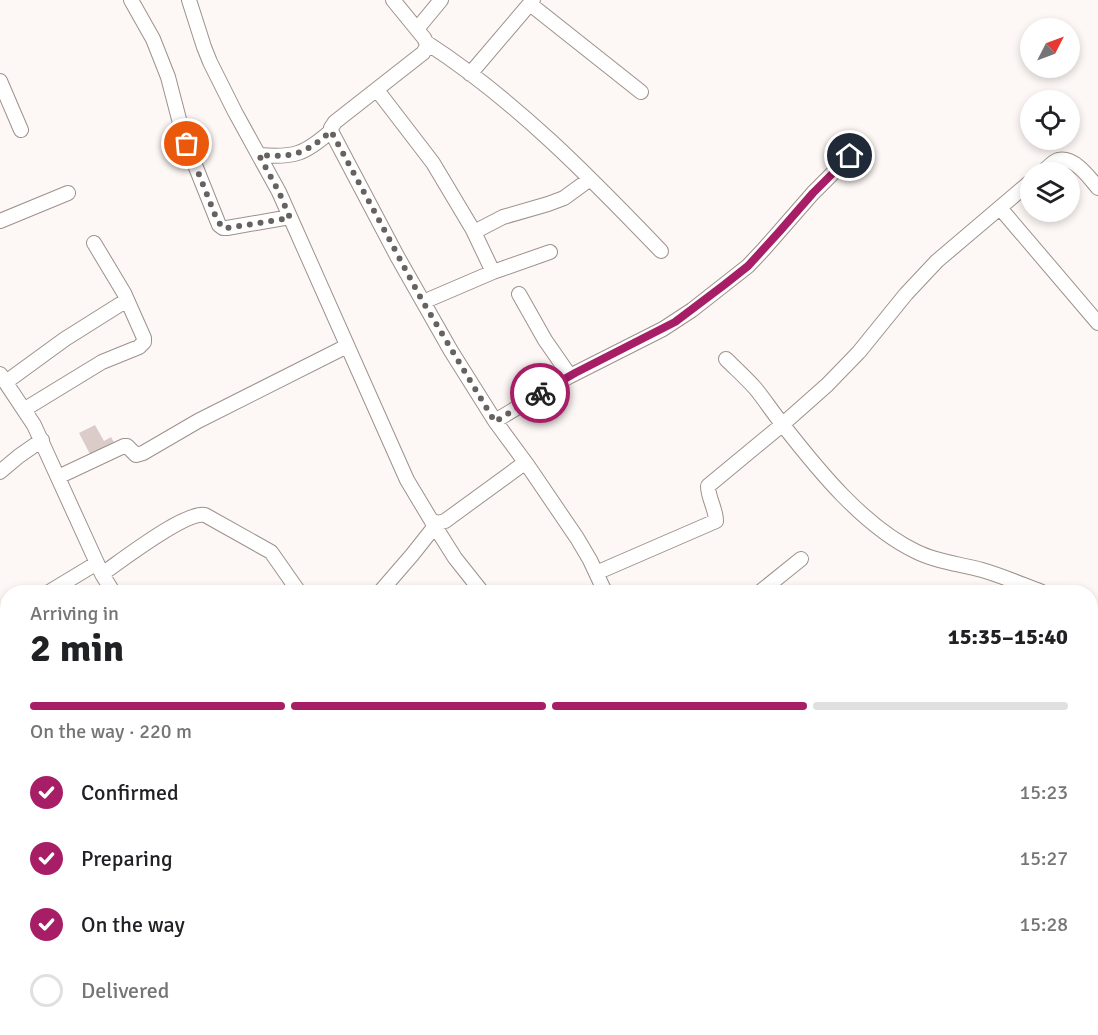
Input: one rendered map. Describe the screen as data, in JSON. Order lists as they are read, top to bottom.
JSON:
{
  "north": "top right",
  "page": {
    "heading": ["2 min", "Arriving in", "15:35–15:40"],
    "bar": "On the way · 220 m",
    "list": [
      ["Confirmed", "15:23"],
      ["Preparing", "15:27"],
      ["On the way", "15:28"],
      "Delivered"
    ]
  }
}
